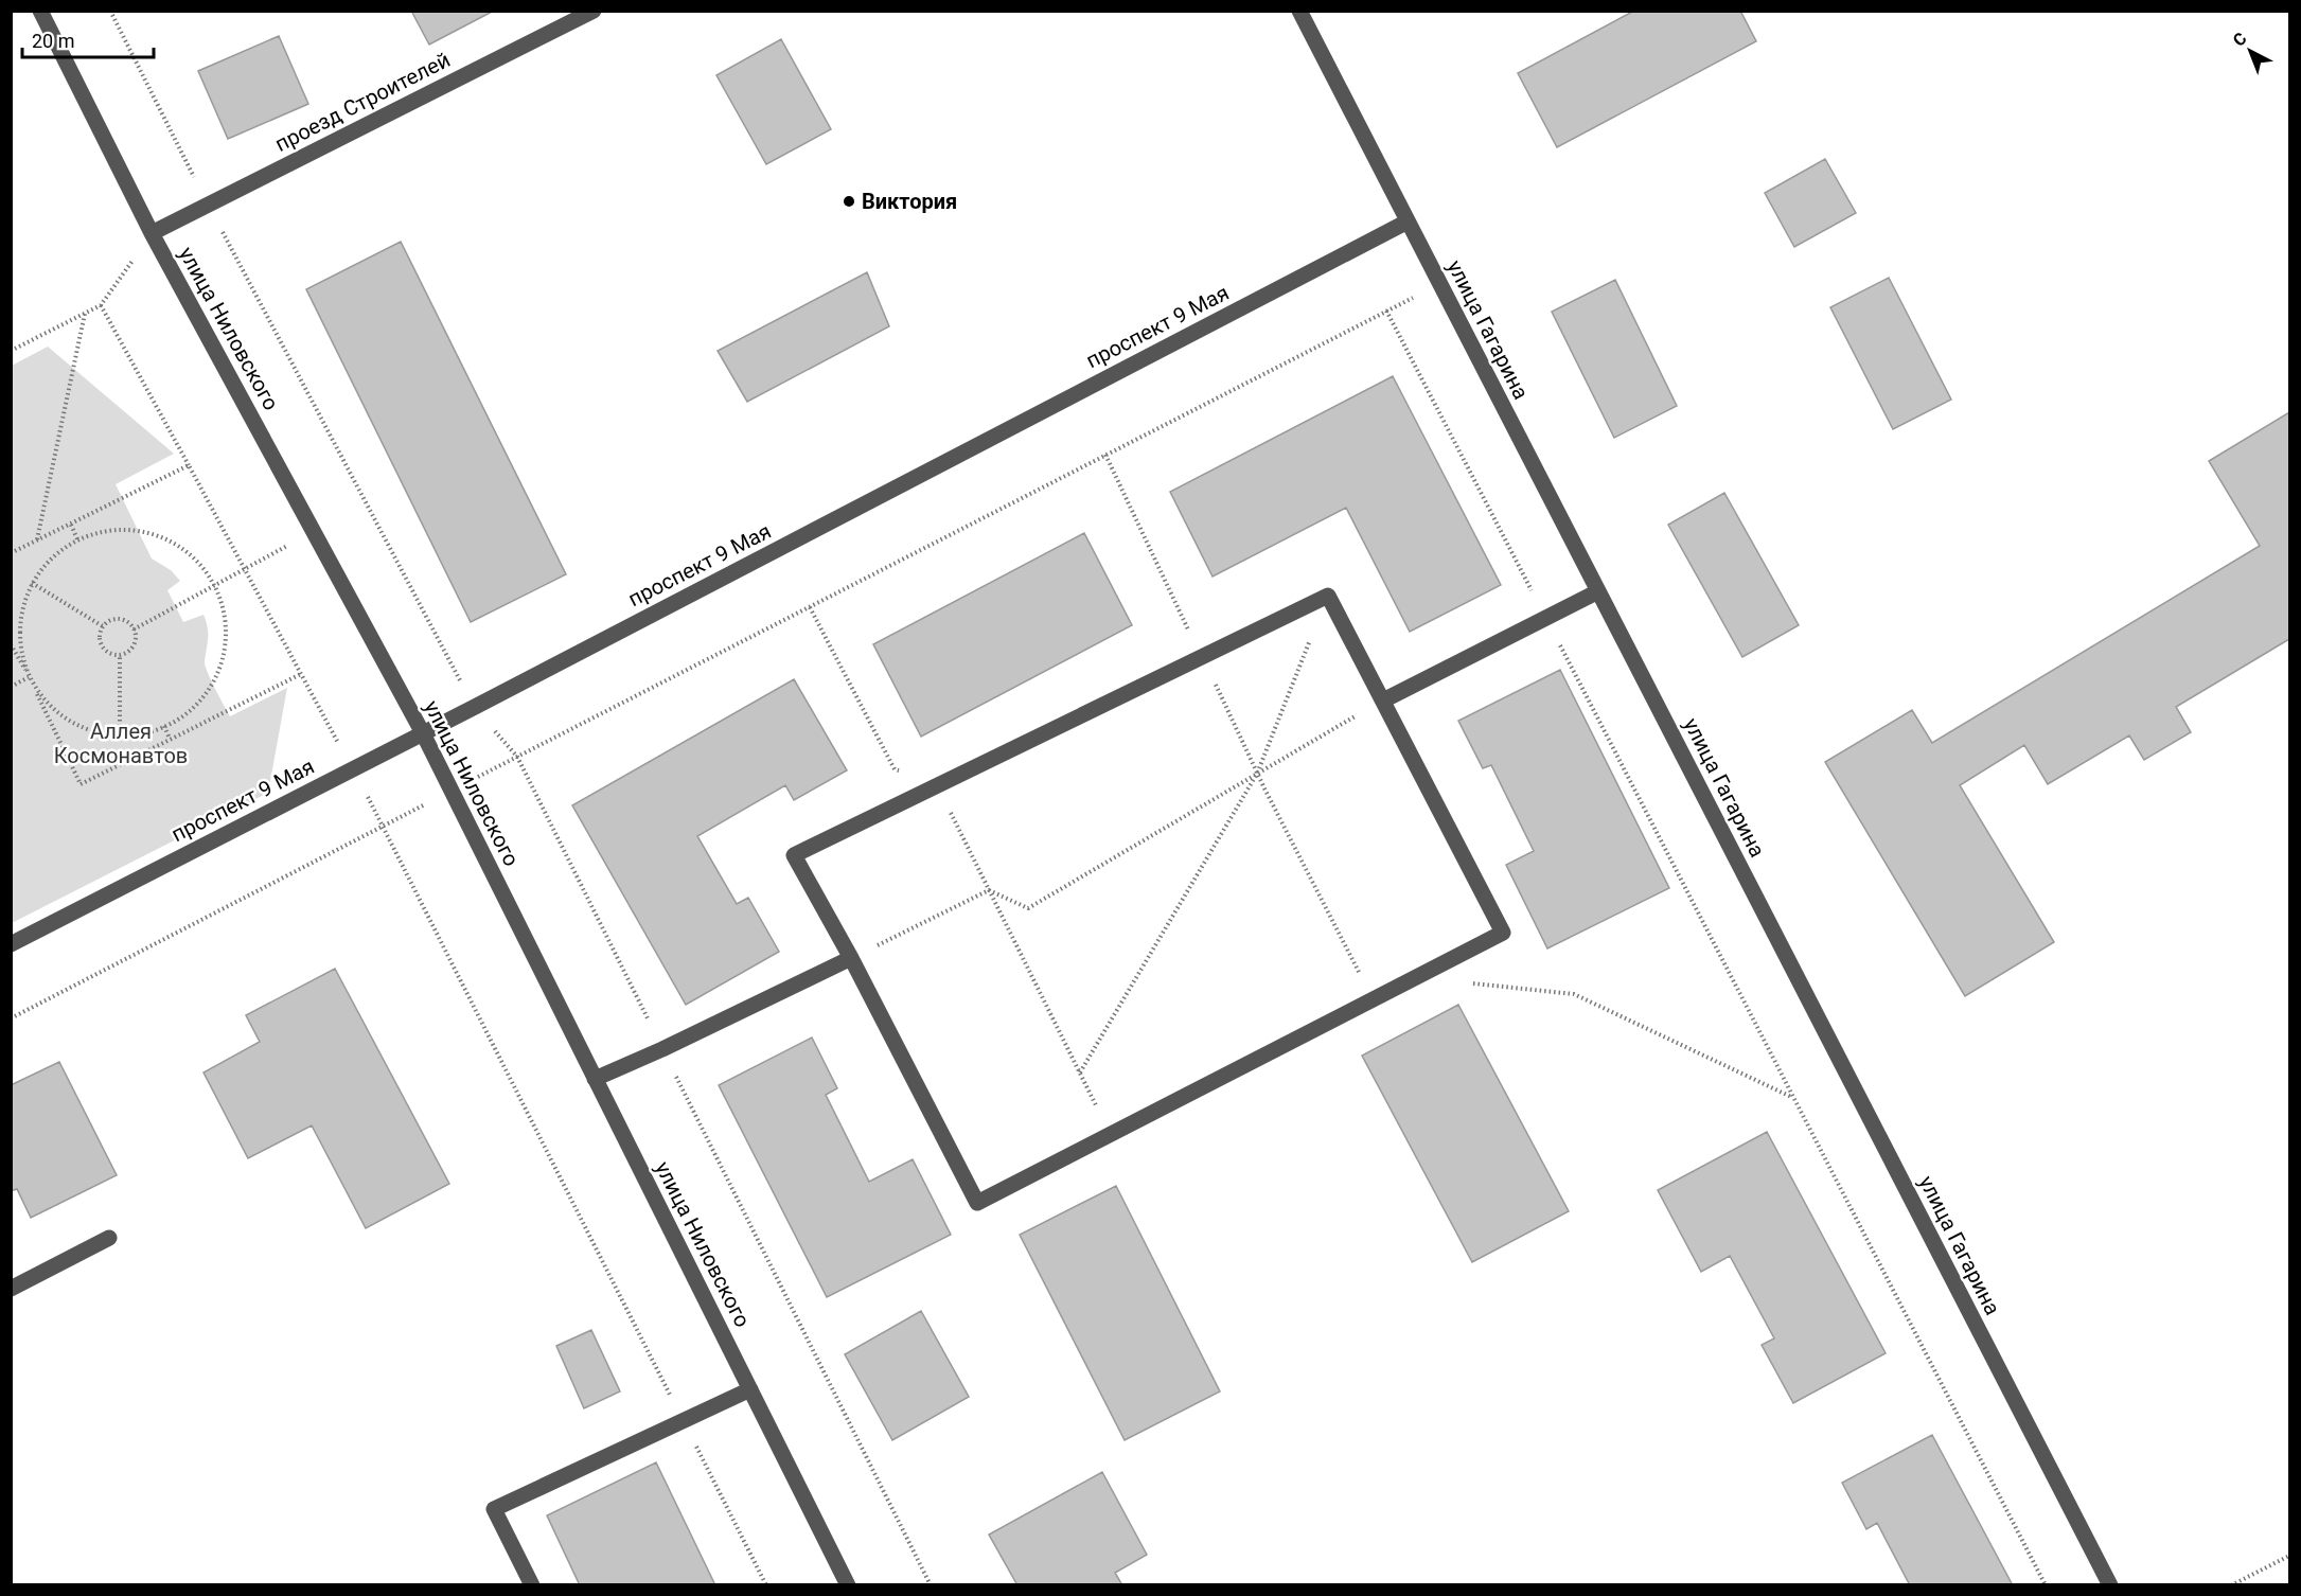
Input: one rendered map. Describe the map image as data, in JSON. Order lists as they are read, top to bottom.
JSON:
{
  "streets": {
    "street": [
      "проезд Строителей",
      "проспект 9 Мая",
      "улица Ниловского",
      "улица Гагарина"
    ]
  },
  "crossings": [
    ["проезд Строителей", "улица Ниловского"],
    ["проспект 9 Мая", "улица Ниловского"],
    ["проспект 9 Мая", "улица Гагарина"]
  ],
  "parks": ["Аллея Космонавтов"],
  "places": ["Виктория"],
  "scale_bar": "20 m",
  "north": "top left"
}
